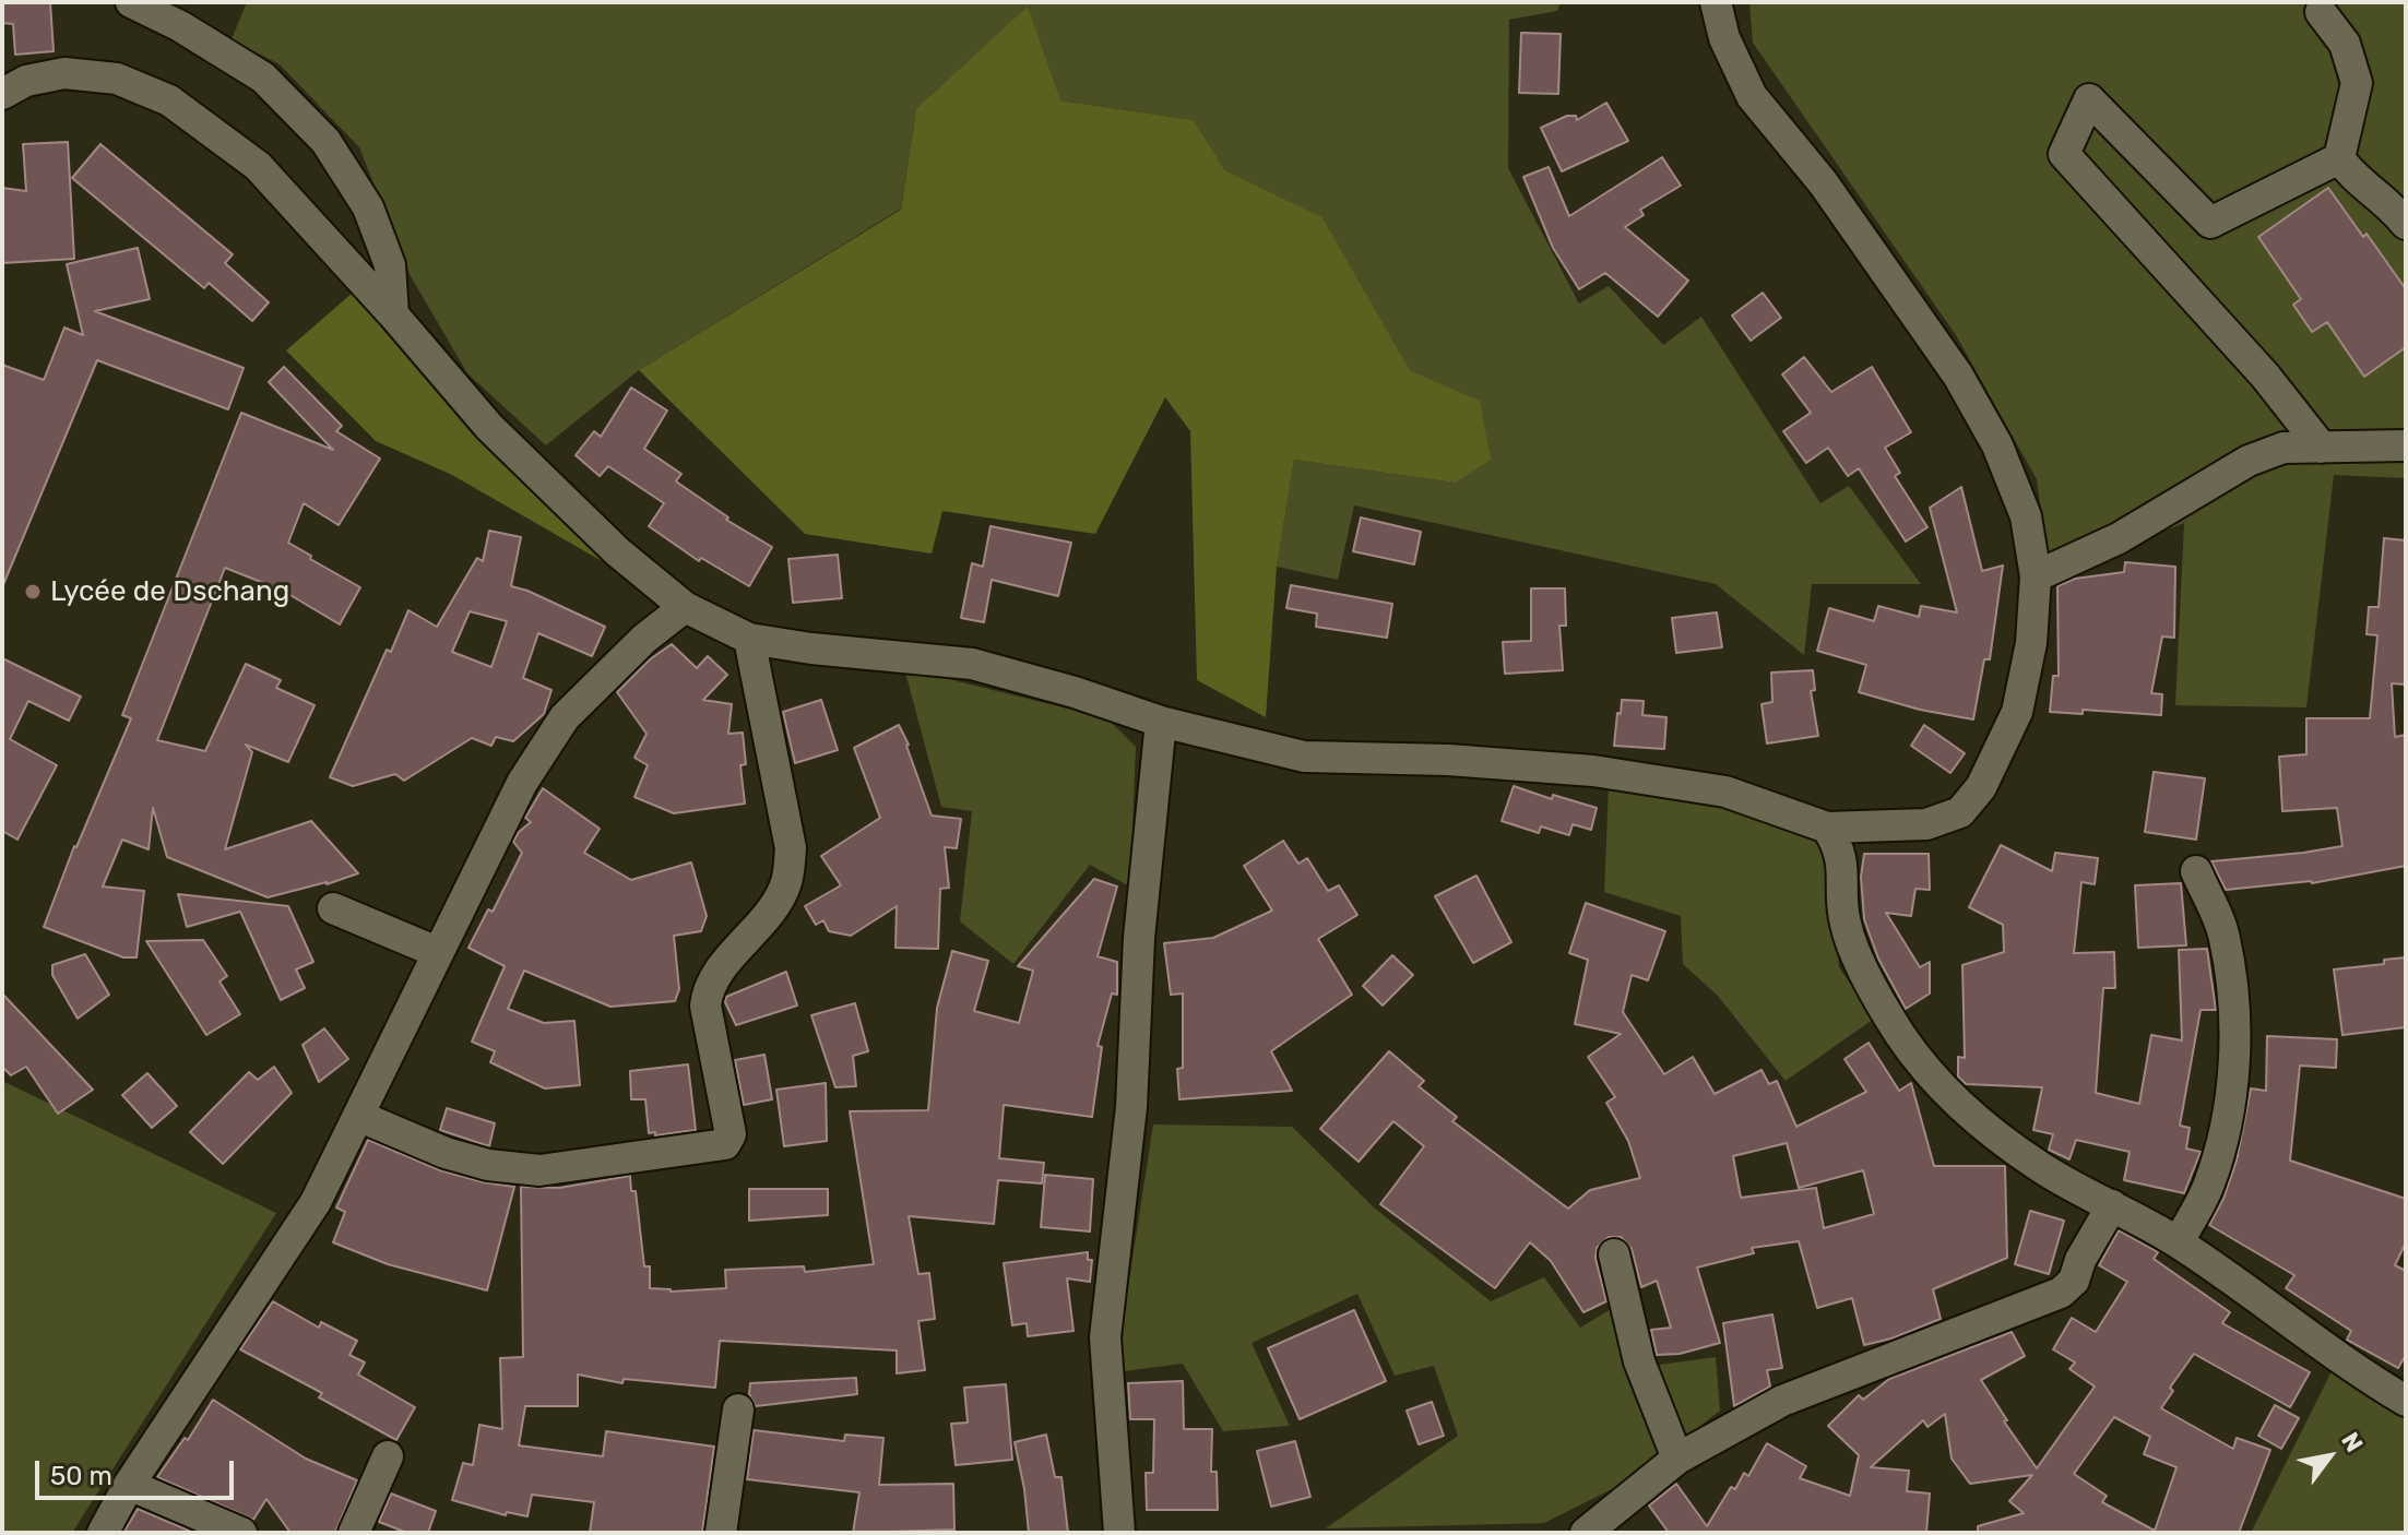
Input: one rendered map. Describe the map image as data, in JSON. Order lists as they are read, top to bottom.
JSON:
{
  "places": ["Lycée de Dschang"],
  "scale_bar": "50 m",
  "north": "top right"
}
